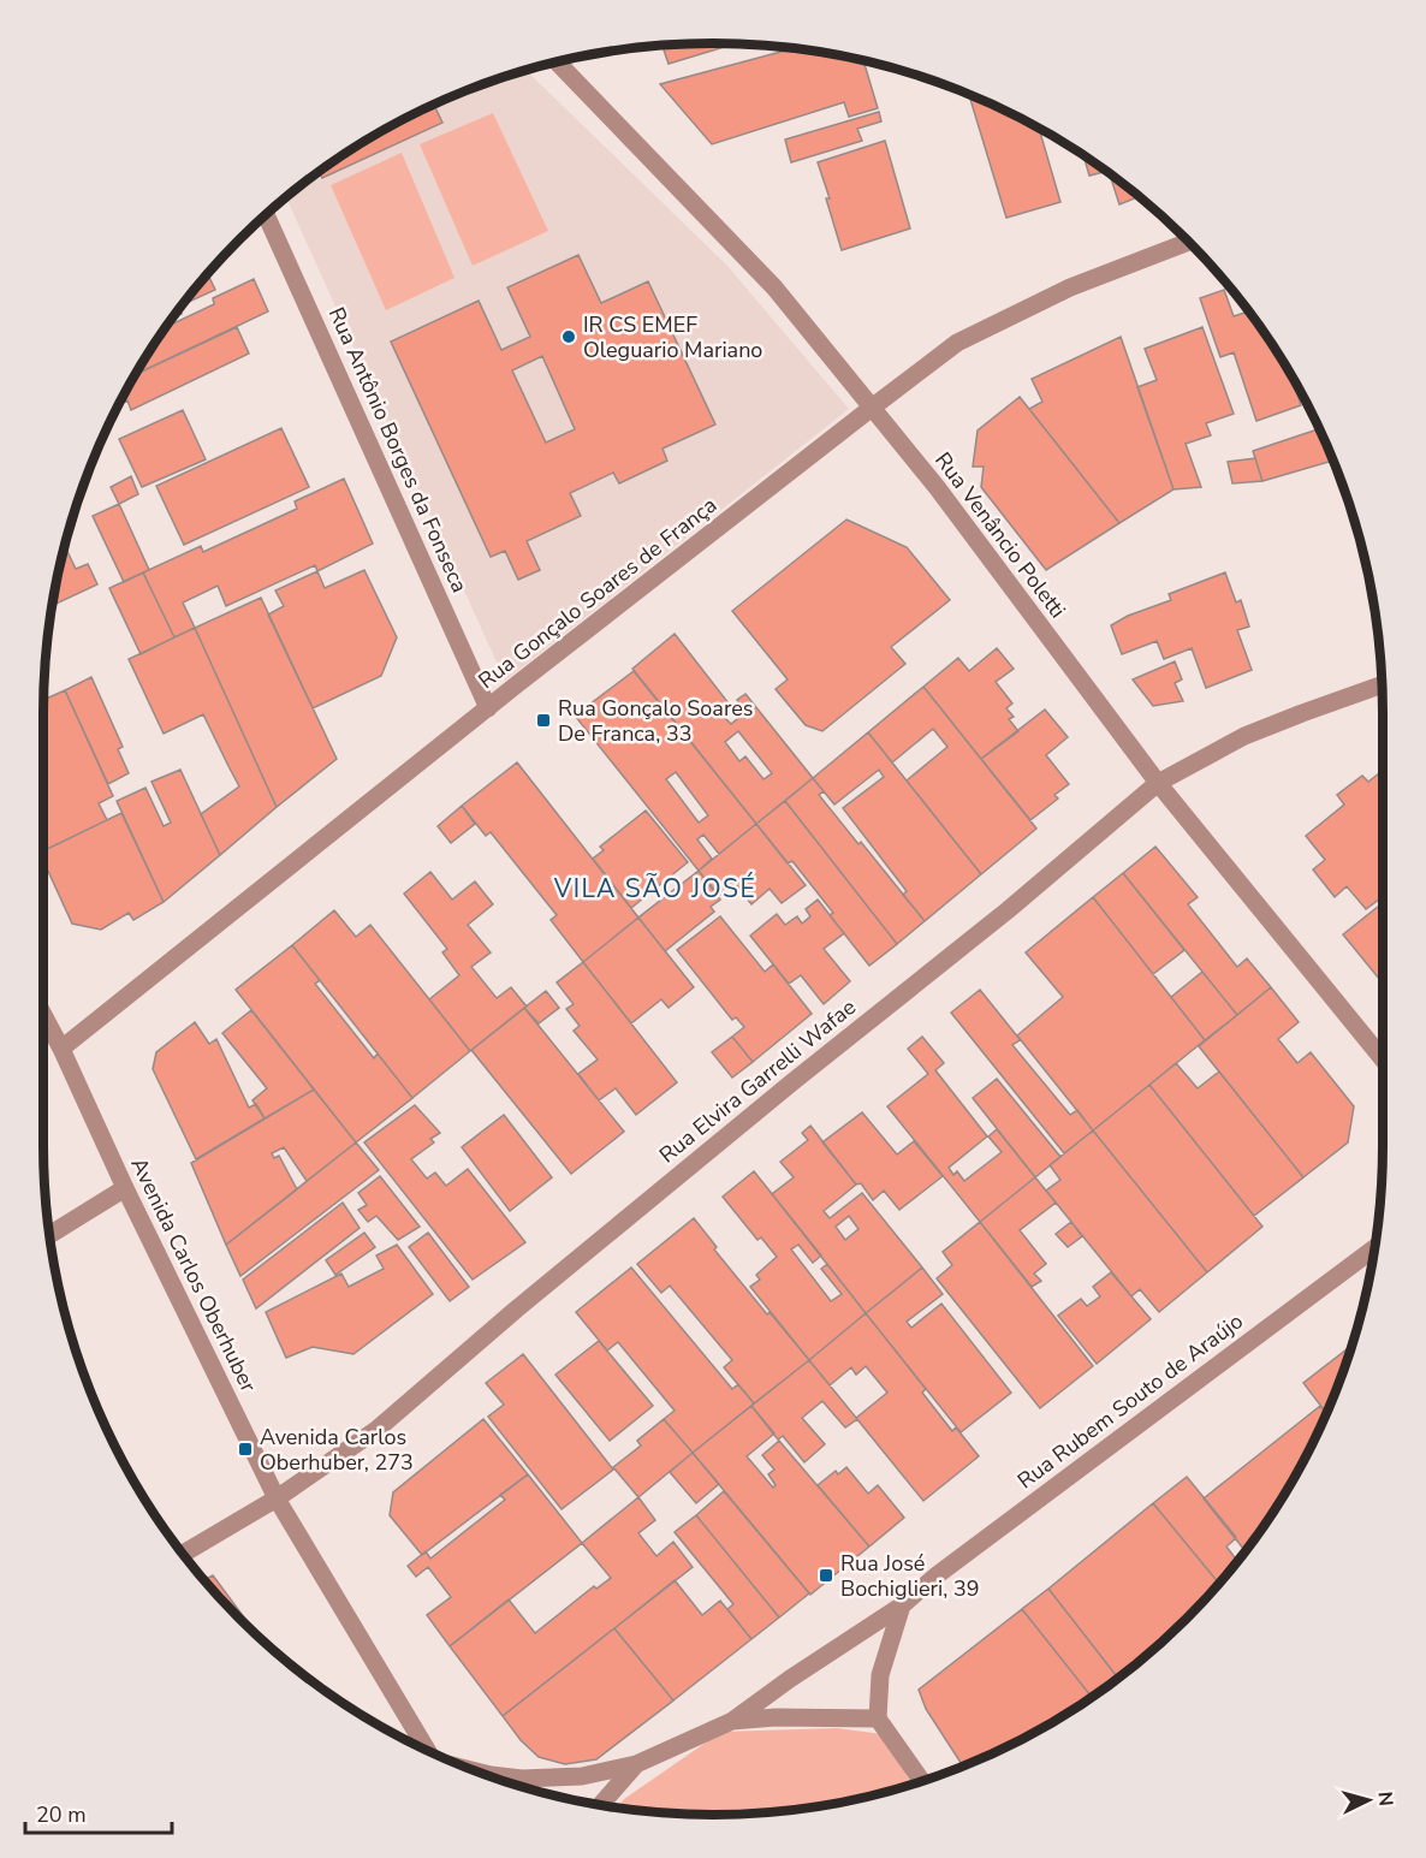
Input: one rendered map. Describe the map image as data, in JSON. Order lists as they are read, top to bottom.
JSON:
{
  "streets": {
    "street": [
      "Rua Antônio Borges da Fonseca",
      "Rua Venâncio Poletti",
      "Rua Gonçalo Soares de França",
      "Rua Elvira Garrelli Wafae",
      "Avenida Carlos Oberhuber",
      "Rua Rubem Souto de Araújo"
    ]
  },
  "crossings": [
    ["Rua Antônio Borges da Fonseca", "Rua Gonçalo Soares de França"],
    ["Rua Venâncio Poletti", "Rua Gonçalo Soares de França"],
    ["Rua Venâncio Poletti", "Rua Elvira Garrelli Wafae"],
    ["Rua Gonçalo Soares de França", "Avenida Carlos Oberhuber"],
    ["Rua Elvira Garrelli Wafae", "Avenida Carlos Oberhuber"]
  ],
  "districts": ["VILA SÃO JOSÉ"],
  "places": {
    "other": ["IR CS EMEF Oleguario Mariano"],
    "transit": ["Rua Gonçalo Soares De Franca, 33", "Avenida Carlos Oberhuber, 273", "Rua José Bochiglieri, 39"]
  },
  "scale_bar": "20 m",
  "north": "right"
}
